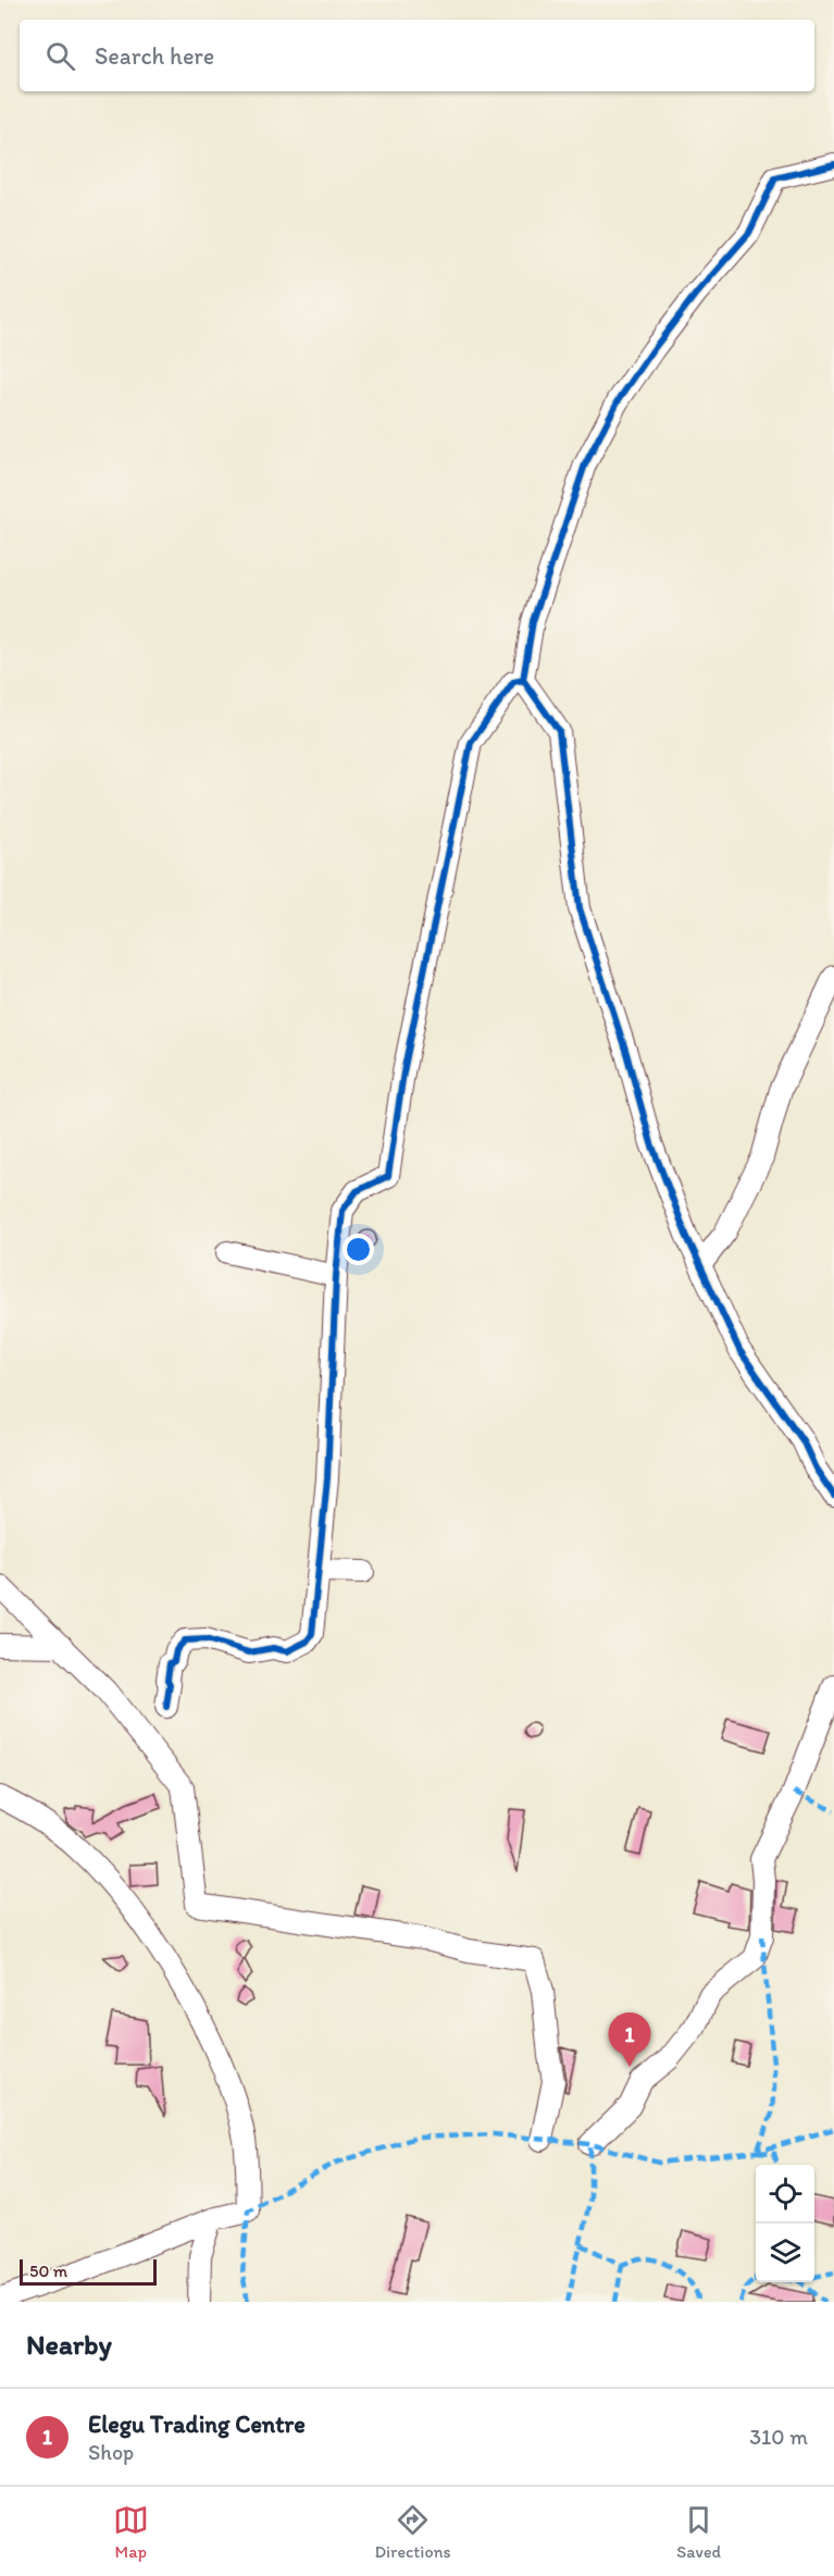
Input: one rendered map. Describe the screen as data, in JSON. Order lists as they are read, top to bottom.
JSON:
{
  "scale_bar": "50 m",
  "page": {
    "search": "Search here",
    "pins": "1",
    "scale": "50 m",
    "heading": "Nearby",
    "list": [
      {
        "mark": "1",
        "name": "Elegu Trading Centre",
        "note": "Shop",
        "value": "310 m"
      }
    ],
    "nav": ["Map", "Directions", "Saved"]
  }
}
